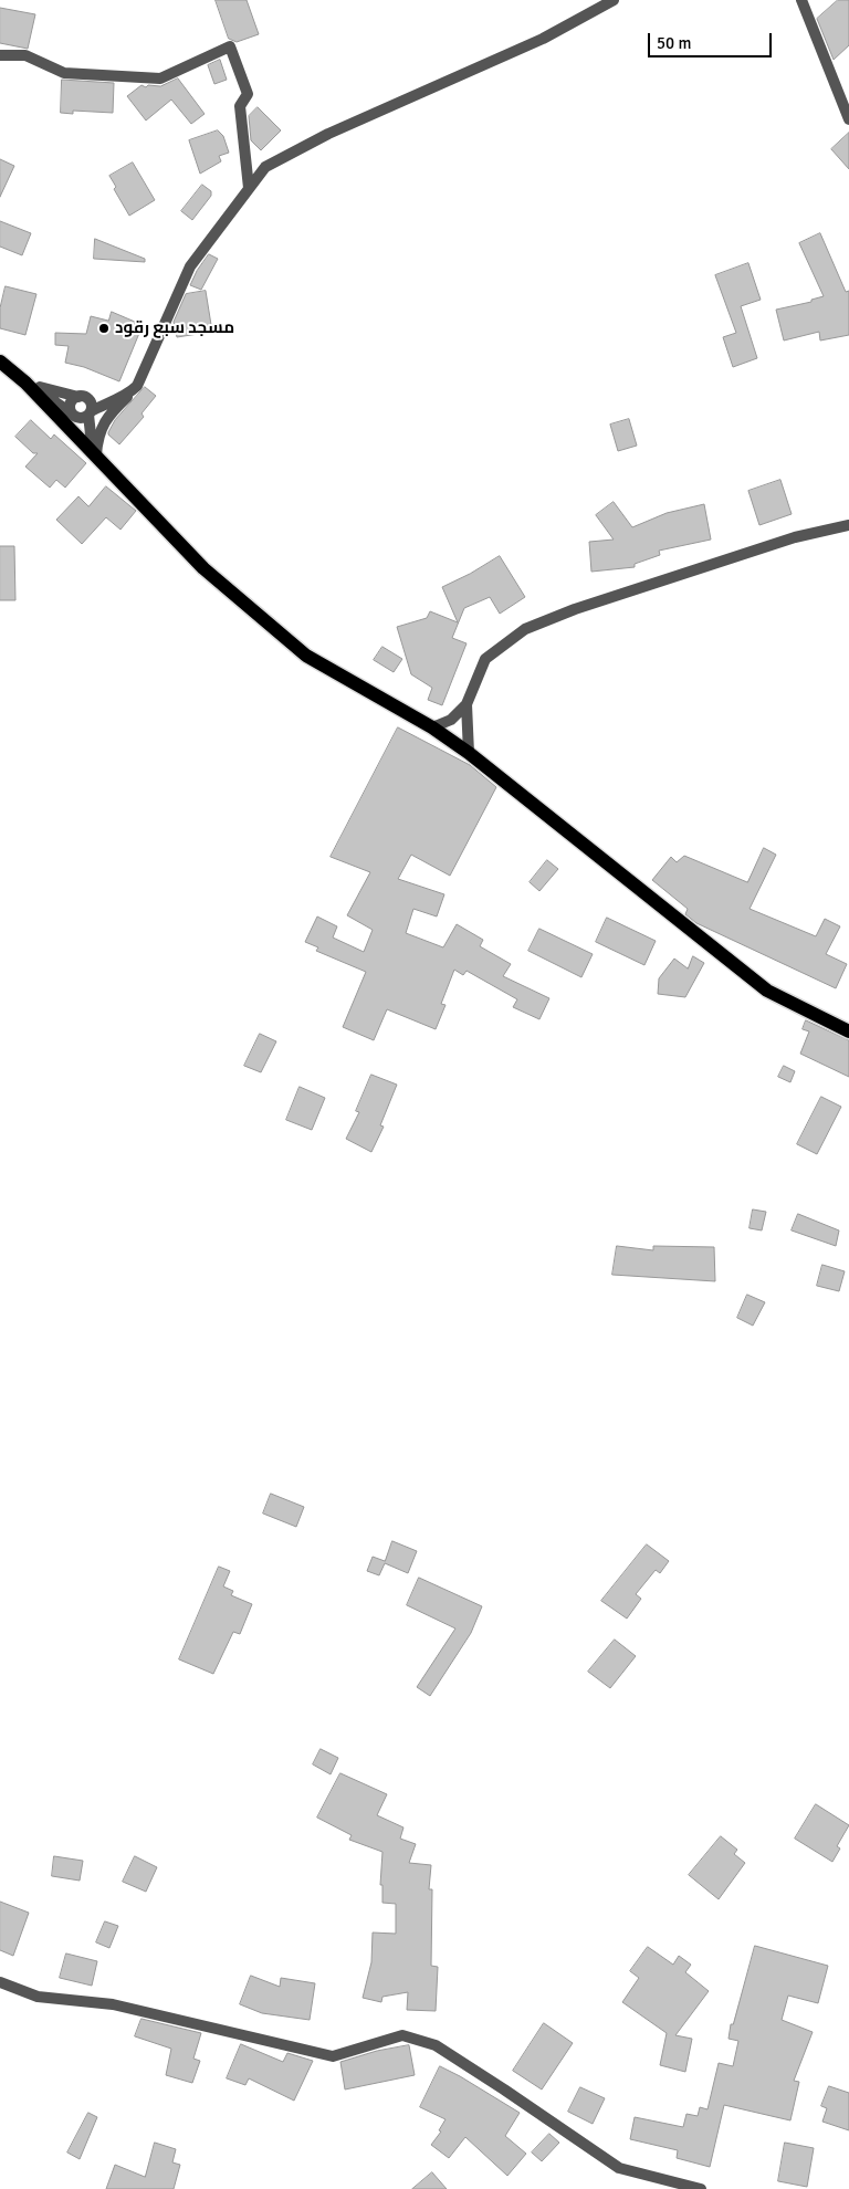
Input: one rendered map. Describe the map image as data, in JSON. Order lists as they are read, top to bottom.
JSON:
{
  "places": ["مسجد سبع رقود"],
  "scale_bar": "50 m"
}
